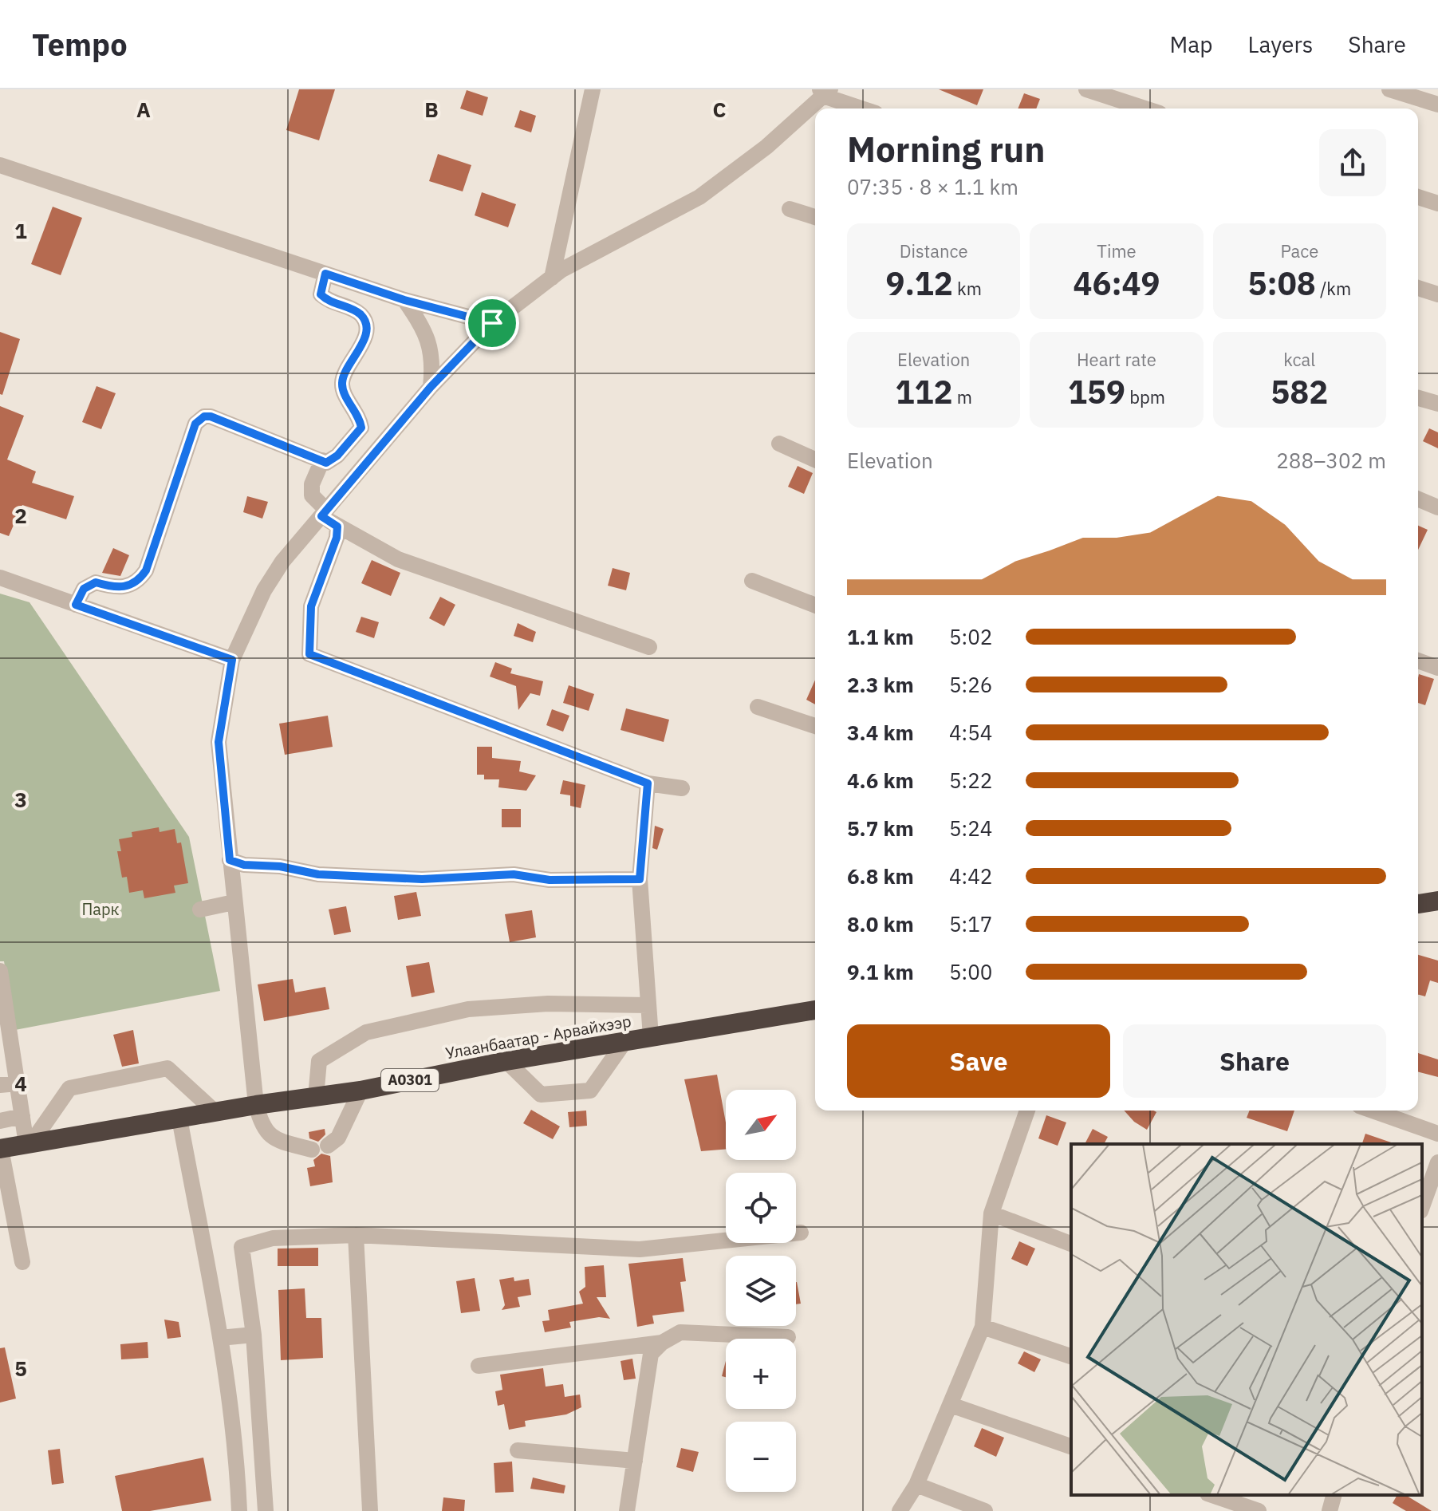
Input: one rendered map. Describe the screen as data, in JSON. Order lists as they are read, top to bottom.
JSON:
{
  "streets": {
    "highway": ["Улаанбаатар - Арвайхээр", "A0301"]
  },
  "parks": ["Парк"],
  "north": "top right",
  "page": {
    "header": "Tempo",
    "nav": ["Map", "Layers", "Share"],
    "heading": ["Morning run", "07:35 · 8 × 1.1 km"],
    "stats": [
      ["Distance", "9.12 km"],
      ["Time", "46:49"],
      ["Pace", "5:08 /km"],
      ["Elevation", "112 m"],
      ["Heart rate", "159 bpm"],
      ["kcal", "582"]
    ],
    "chart": ["Elevation", "288–302 m"],
    "list": [
      {
        "name": "1.1 km",
        "note": "5:02"
      },
      {
        "name": "2.3 km",
        "note": "5:26"
      },
      {
        "name": "3.4 km",
        "note": "4:54"
      },
      {
        "name": "4.6 km",
        "note": "5:22"
      },
      {
        "name": "5.7 km",
        "note": "5:24"
      },
      {
        "name": "6.8 km",
        "note": "4:42"
      },
      {
        "name": "8.0 km",
        "note": "5:17"
      },
      {
        "name": "9.1 km",
        "note": "5:00"
      }
    ],
    "buttons": ["Save", "Share"],
    "map_buttons": ["+", "−"]
  },
  "grid": {
    "columns": ["A", "B", "C"],
    "rows": [
      "1",
      "2",
      "3",
      "4",
      "5"
    ]
  }
}
